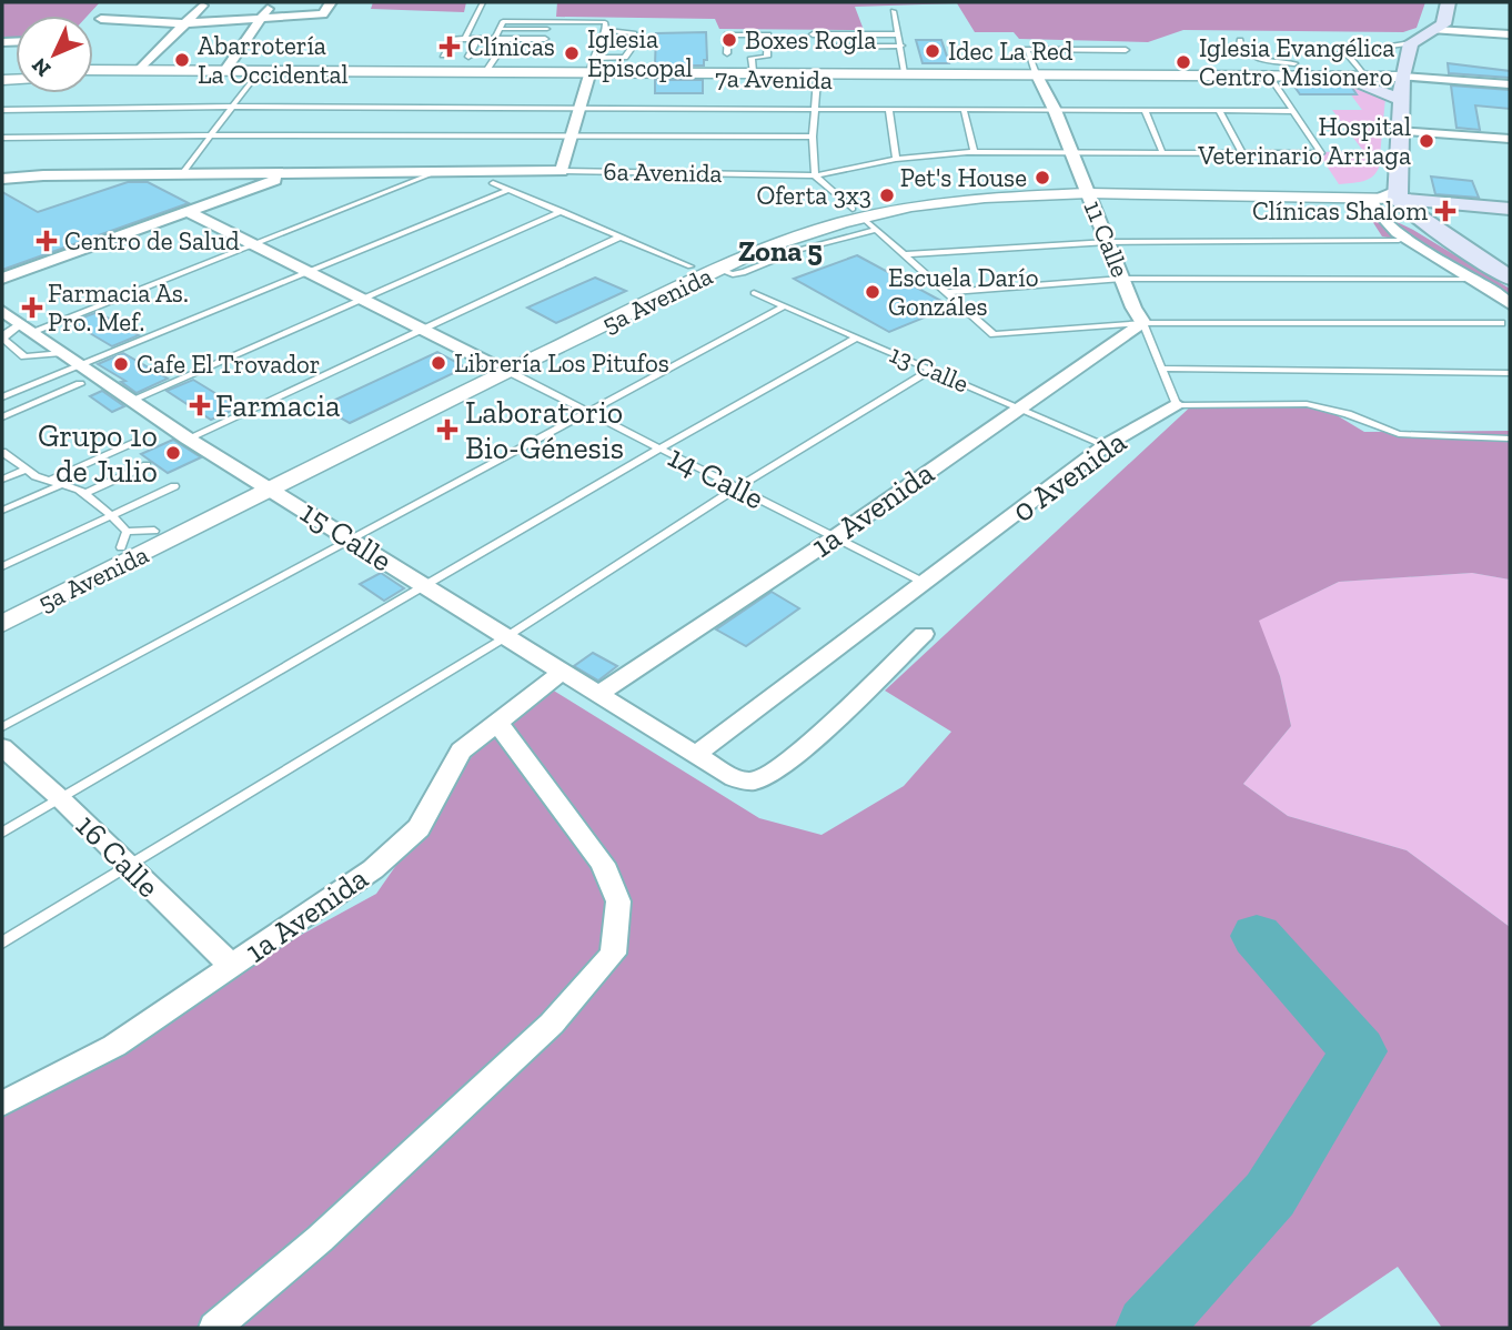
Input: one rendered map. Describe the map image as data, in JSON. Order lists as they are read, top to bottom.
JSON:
{
  "streets": {
    "main road": ["5a Avenida"],
    "street": [
      "7a Avenida",
      "6a Avenida",
      "11 Calle",
      "0 Avenida",
      "14 Calle",
      "1a Avenida",
      "15 Calle",
      "16 Calle"
    ],
    "lane": ["13 Calle"]
  },
  "crossings": [
    ["7a Avenida", "11 Calle"],
    ["6a Avenida", "11 Calle"],
    ["11 Calle", "5a Avenida"],
    ["11 Calle", "0 Avenida"],
    ["11 Calle", "1a Avenida"],
    ["5a Avenida", "14 Calle"],
    ["5a Avenida", "15 Calle"],
    ["13 Calle", "0 Avenida"],
    ["13 Calle", "1a Avenida"],
    ["0 Avenida", "14 Calle"],
    ["0 Avenida", "15 Calle"],
    ["14 Calle", "1a Avenida"],
    ["1a Avenida", "15 Calle"],
    ["1a Avenida", "16 Calle"]
  ],
  "districts": ["Zona 5"],
  "places": {
    "other": [
      "Boxes Rogla",
      "Idec La Red",
      "Iglesia Episcopal",
      "Abarrotería La Occidental",
      "Iglesia Evangélica Centro Misionero",
      "Hospital Veterinario Arriaga",
      "Pet's House",
      "Oferta 3x3",
      "Escuela Darío Gonzáles",
      "Librería Los Pitufos",
      "Cafe El Trovador",
      "Grupo 1o de Julio"
    ],
    "health": [
      "Clínicas",
      "Clínicas Shalom",
      "Centro de Salud",
      "Farmacia As. Pro. Mef.",
      "Farmacia",
      "Laboratorio Bio-Génesis"
    ]
  },
  "north": "bottom left"
}
